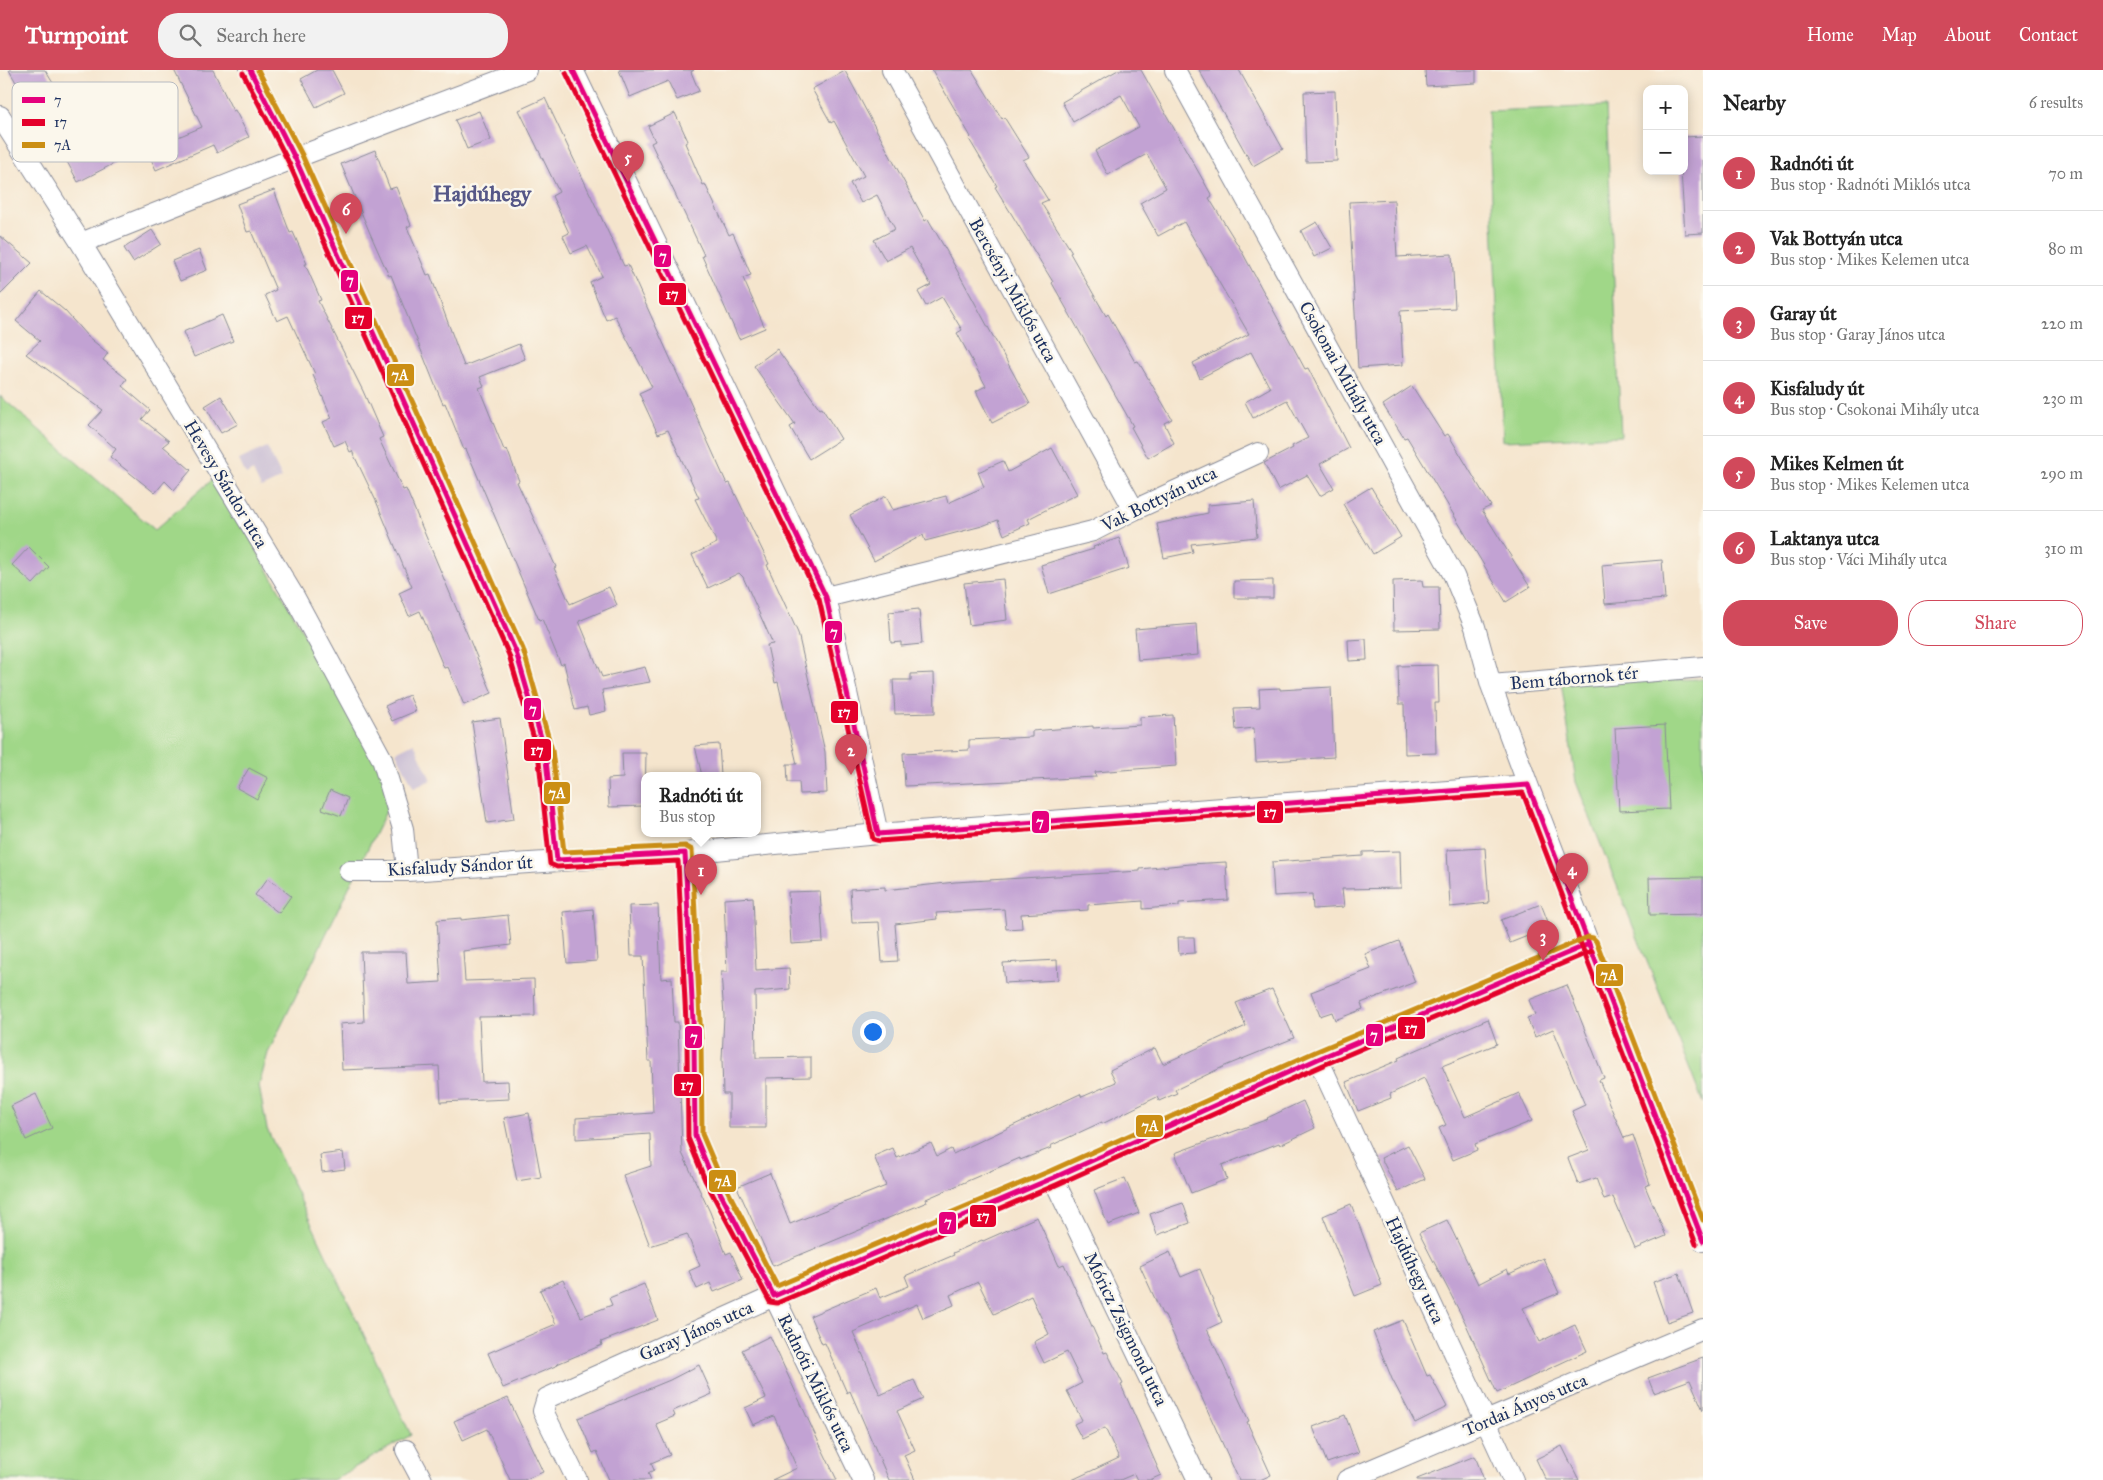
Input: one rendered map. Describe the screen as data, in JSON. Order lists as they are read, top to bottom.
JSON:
{
  "streets": {
    "street": [
      "Bercsényi Miklós utca",
      "Csokonai Mihály utca",
      "Hevesy Sándor utca",
      "Vak Bottyán utca",
      "Bem tábornok tér",
      "Kisfaludy Sándor út",
      "Hajdúhegy utca",
      "Móricz Zsigmond utca",
      "Garay János utca",
      "Radnóti Miklós utca",
      "Tordai Ányos utca"
    ]
  },
  "crossings": [
    ["Bercsényi Miklós utca", "Vak Bottyán utca"],
    ["Csokonai Mihály utca", "Bem tábornok tér"],
    ["Hevesy Sándor utca", "Kisfaludy Sándor út"],
    ["Bem tábornok tér", "Kisfaludy Sándor út"],
    ["Kisfaludy Sándor út", "Radnóti Miklós utca"],
    ["Hajdúhegy utca", "Garay János utca"],
    ["Hajdúhegy utca", "Tordai Ányos utca"],
    ["Móricz Zsigmond utca", "Garay János utca"],
    ["Garay János utca", "Radnóti Miklós utca"]
  ],
  "districts": ["Hajdúhegy"],
  "lines": ["transit line 7", "transit line 7A", "transit line 17"],
  "legend": ["7", "17", "7A"],
  "page": {
    "header": "Turnpoint",
    "search": "Search here",
    "nav": [
      "Home",
      "Map",
      "About",
      "Contact"
    ],
    "heading": ["Nearby", "6 results"],
    "map_buttons": ["+", "−"],
    "list": [
      {
        "mark": "1",
        "name": "Radnóti út",
        "note": "Bus stop · Radnóti Miklós utca",
        "value": "70 m"
      },
      {
        "mark": "2",
        "name": "Vak Bottyán utca",
        "note": "Bus stop · Mikes Kelemen utca",
        "value": "80 m"
      },
      {
        "mark": "3",
        "name": "Garay út",
        "note": "Bus stop · Garay János utca",
        "value": "220 m"
      },
      {
        "mark": "4",
        "name": "Kisfaludy út",
        "note": "Bus stop · Csokonai Mihály utca",
        "value": "230 m"
      },
      {
        "mark": "5",
        "name": "Mikes Kelmen út",
        "note": "Bus stop · Mikes Kelemen utca",
        "value": "290 m"
      },
      {
        "mark": "6",
        "name": "Laktanya utca",
        "note": "Bus stop · Váci Mihály utca",
        "value": "310 m"
      }
    ],
    "pins": [
      "5",
      "6",
      "2",
      "4",
      "1",
      "3"
    ],
    "buttons": ["Save", "Share"],
    "popup": ["Radnóti út", "Bus stop"]
  }
}
